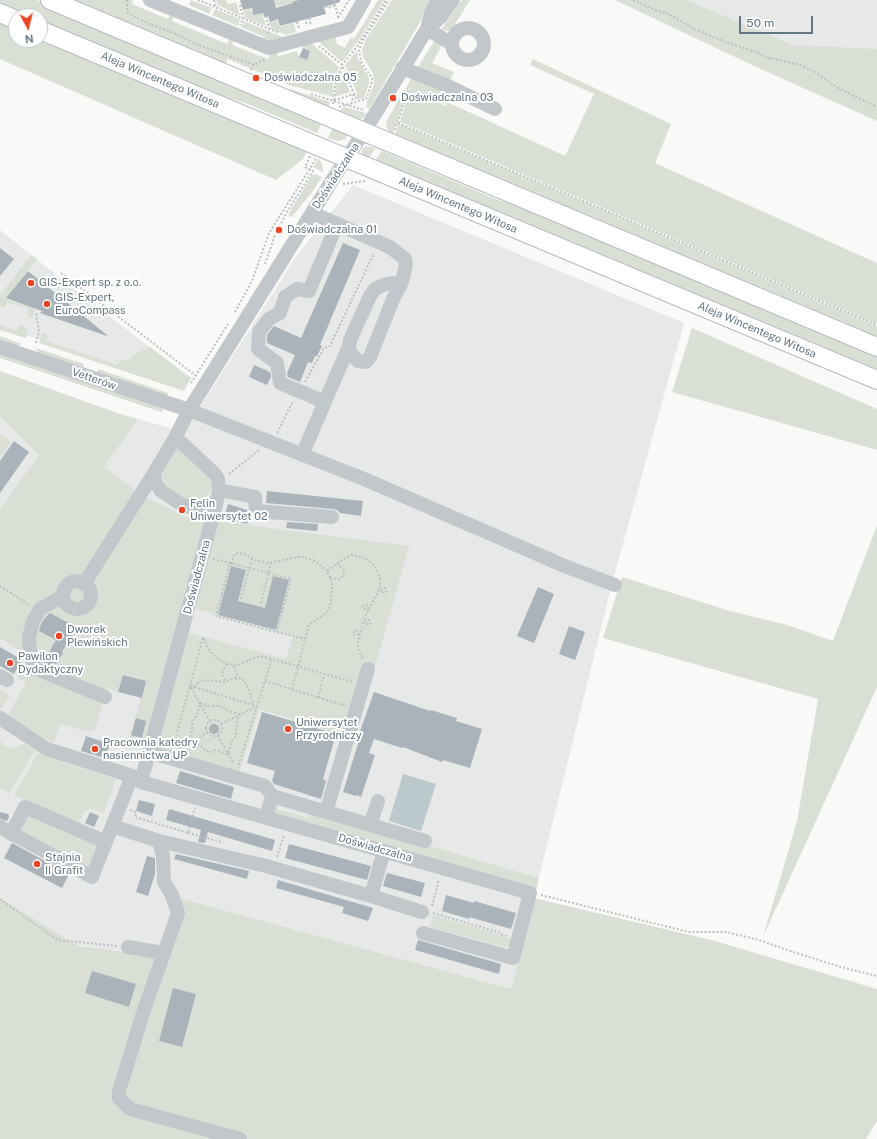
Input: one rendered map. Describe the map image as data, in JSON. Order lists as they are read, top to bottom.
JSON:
{
  "streets": {
    "main road": ["Aleja Wincentego Witosa"],
    "street": ["Doświadczalna", "Vetterów"]
  },
  "crossings": [
    ["Aleja Wincentego Witosa", "Doświadczalna"],
    ["Doświadczalna", "Vetterów"]
  ],
  "places": [
    "Doświadczalna 05",
    "Doświadczalna 03",
    "Doświadczalna 01",
    "GIS-Expert sp. z o.o.",
    "GIS-Expert, EuroCompass",
    "Felin Uniwersytet 02",
    "Dworek Plewińskich",
    "Pawilon Dydaktyczny",
    "Uniwersytet Przyrodniczy",
    "Pracownia katedry nasiennictwa UP",
    "Stajnia II Grafit"
  ],
  "scale_bar": "50 m",
  "north": "bottom"
}
